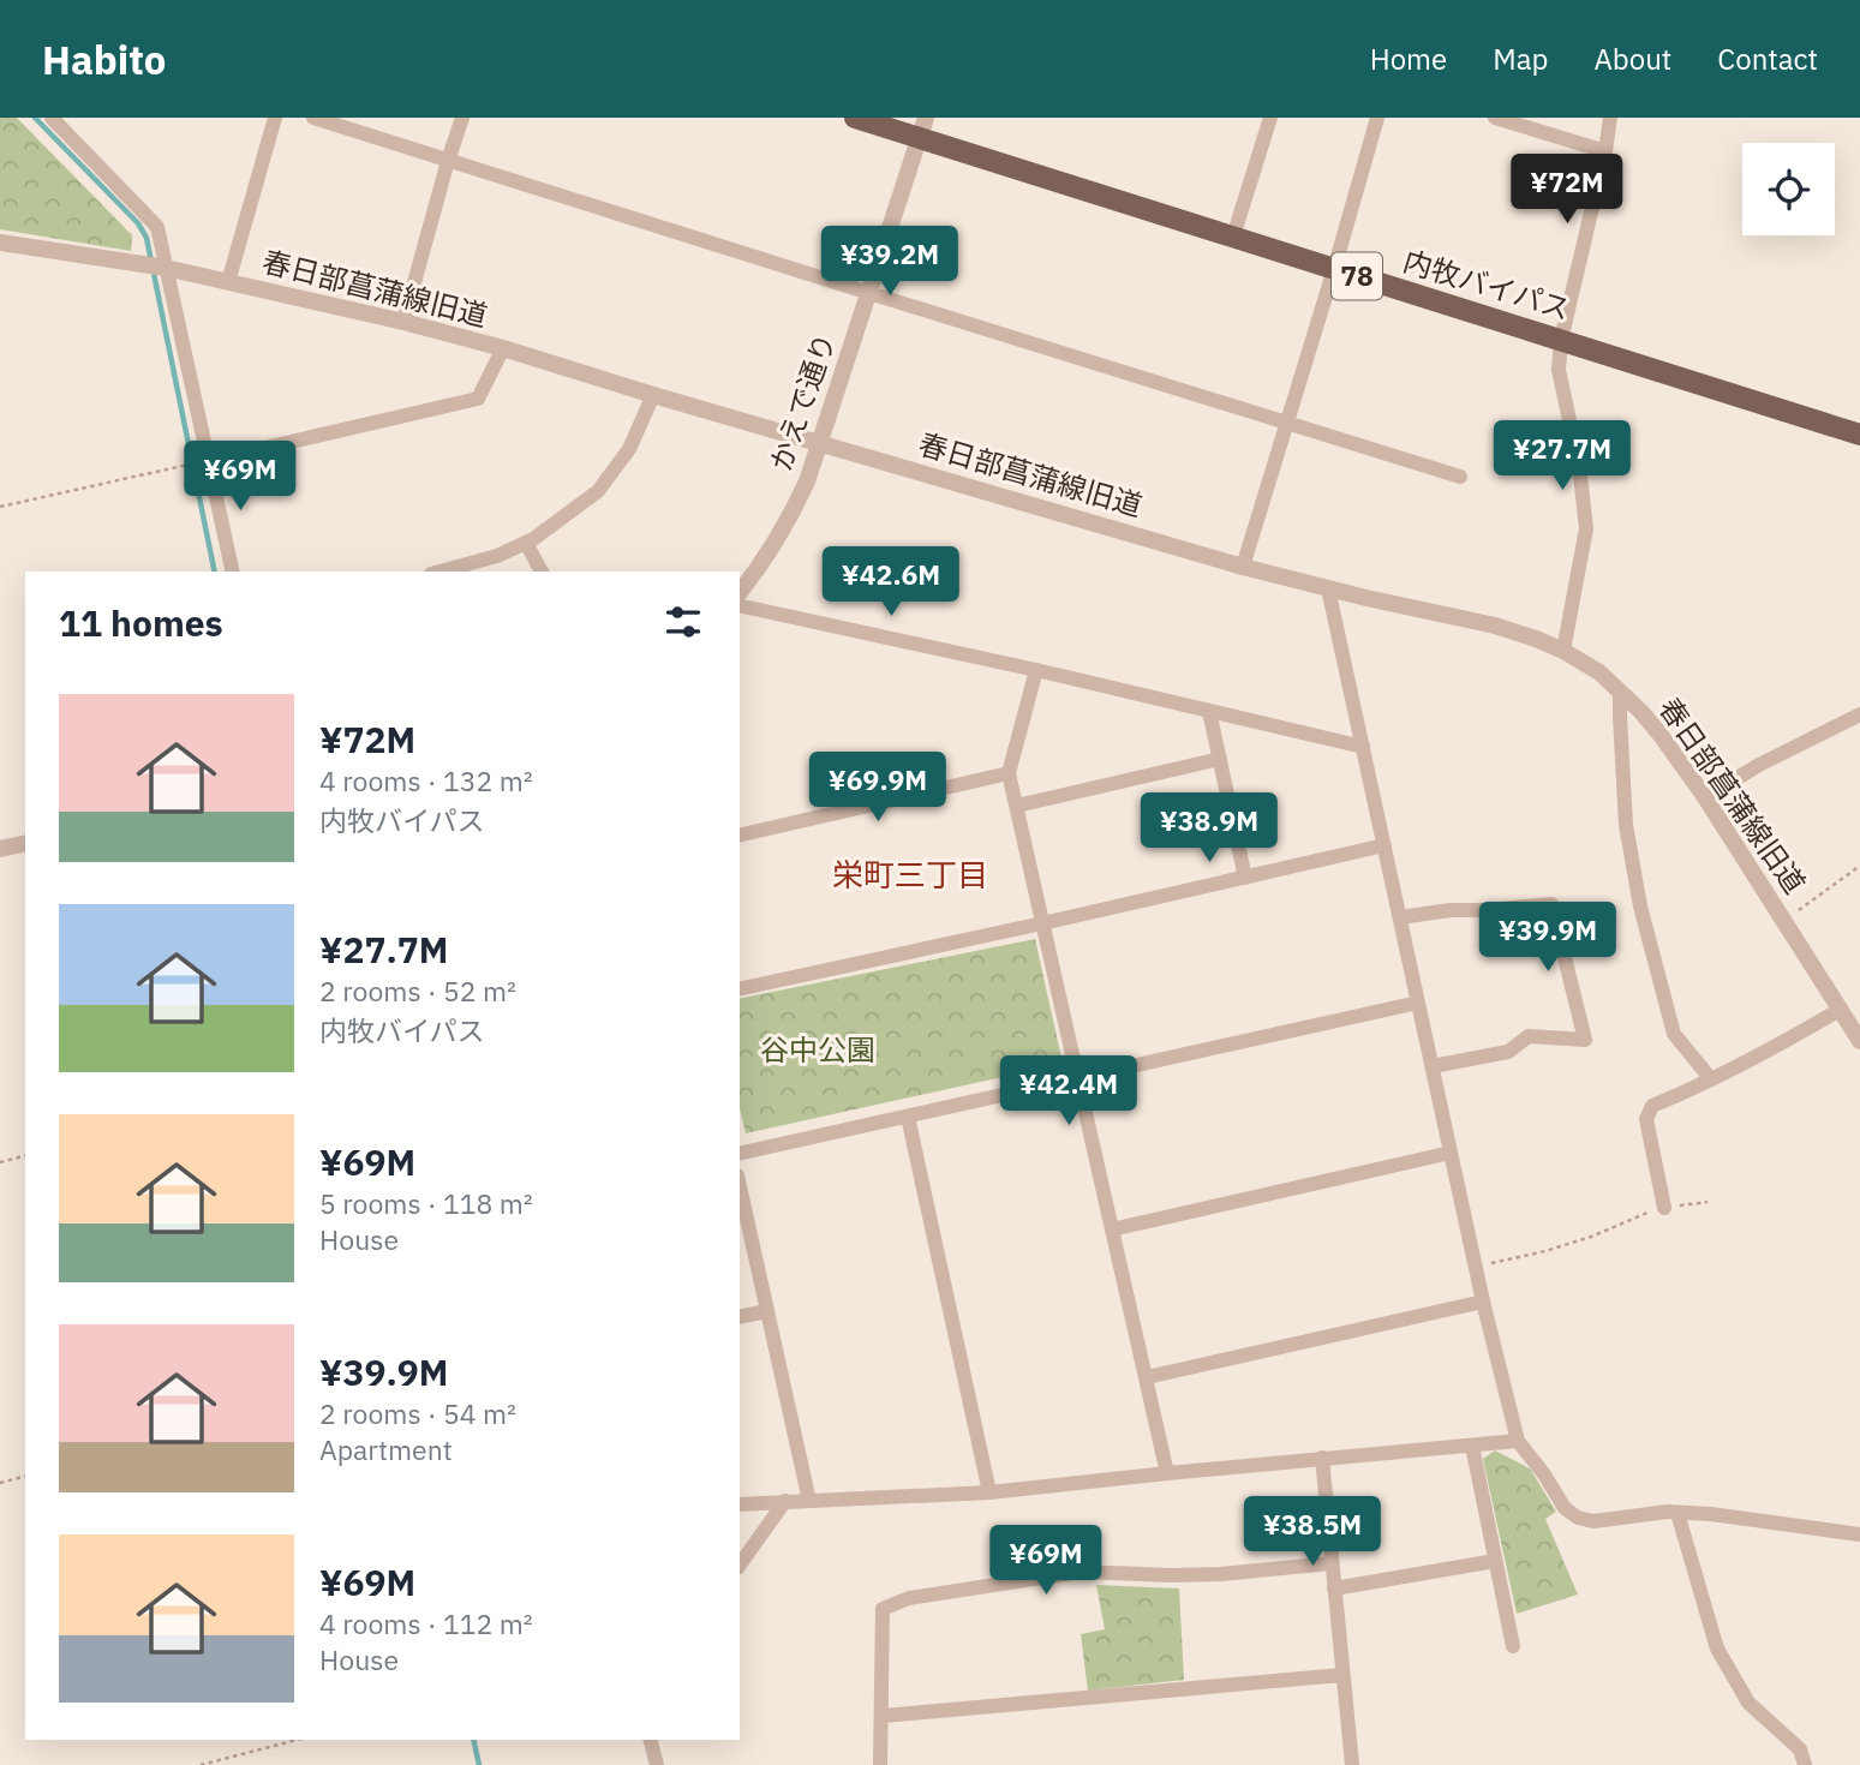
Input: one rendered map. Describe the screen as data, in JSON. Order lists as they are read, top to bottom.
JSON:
{
  "streets": {
    "main road": ["78", "内牧バイパス"],
    "street": ["春日部菖蒲線旧道", "かえで通り"]
  },
  "crossings": [
    ["内牧バイパス", "かえで通り"],
    ["春日部菖蒲線旧道", "かえで通り"]
  ],
  "districts": ["栄町三丁目"],
  "parks": ["谷中公園"],
  "page": {
    "header": "Habito",
    "nav": [
      "Home",
      "Map",
      "About",
      "Contact"
    ],
    "price": [
      "¥72M",
      "¥39.2M",
      "¥27.7M",
      "¥69M",
      "¥42.6M",
      "¥69.9M",
      "¥38.9M",
      "¥39.9M",
      "¥42.4M",
      "¥38.5M",
      "¥69M"
    ],
    "heading": "11 homes",
    "list": [
      {
        "name": "¥72M",
        "note": "4 rooms · 132 m² · 内牧バイパス"
      },
      {
        "name": "¥27.7M",
        "note": "2 rooms · 52 m² · 内牧バイパス"
      },
      {
        "name": "¥69M",
        "note": "5 rooms · 118 m² · House"
      },
      {
        "name": "¥39.9M",
        "note": "2 rooms · 54 m² · Apartment"
      },
      {
        "name": "¥69M",
        "note": "4 rooms · 112 m² · House"
      }
    ]
  }
}
